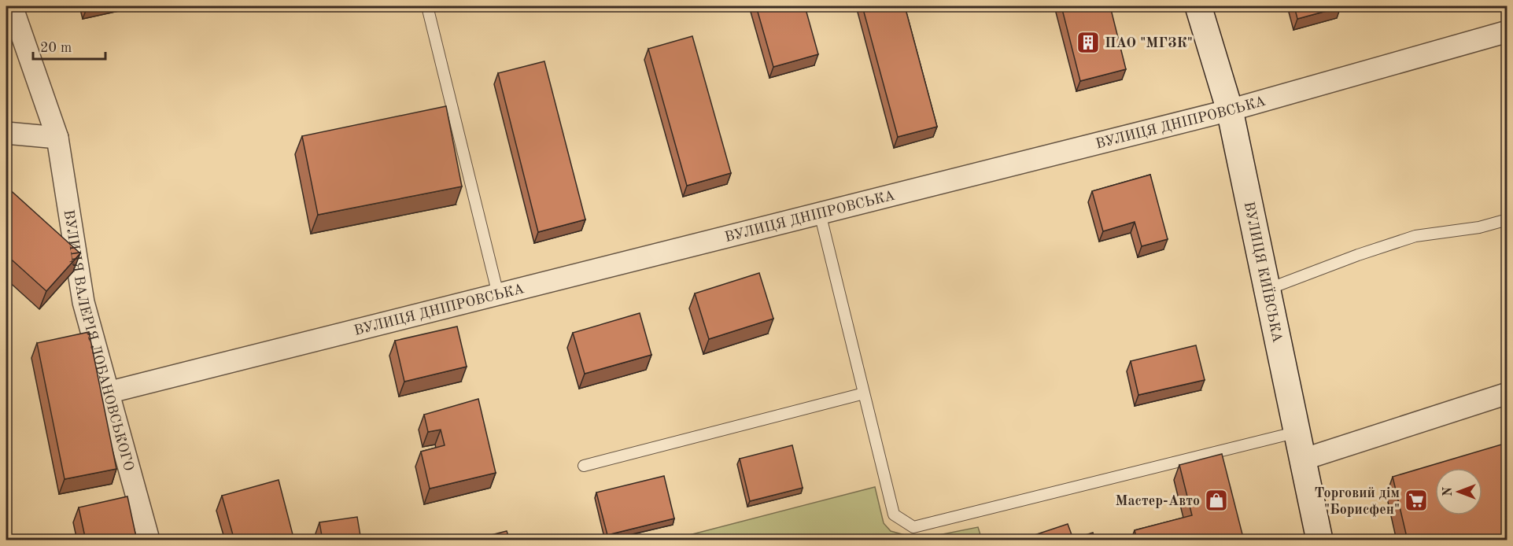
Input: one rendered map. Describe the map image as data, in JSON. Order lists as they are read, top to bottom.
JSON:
{
  "streets": {
    "main road": ["ВУЛИЦЯ КИЇВСЬКА"],
    "street": ["ВУЛИЦЯ ДНІПРОВСЬКА", "ВУЛИЦЯ ВАЛЕРІЯ ЛОБАНОВСЬКОГО"]
  },
  "crossings": [
    ["ВУЛИЦЯ ДНІПРОВСЬКА", "ВУЛИЦЯ КИЇВСЬКА"],
    ["ВУЛИЦЯ ДНІПРОВСЬКА", "ВУЛИЦЯ ВАЛЕРІЯ ЛОБАНОВСЬКОГО"]
  ],
  "places": {
    "building": ["ПАО \"МГЗК\""],
    "shop": ["Мастер-Авто"],
    "supermarket": ["Торговий дім \"Борисфен\""]
  },
  "scale_bar": "20 m",
  "north": "left"
}
